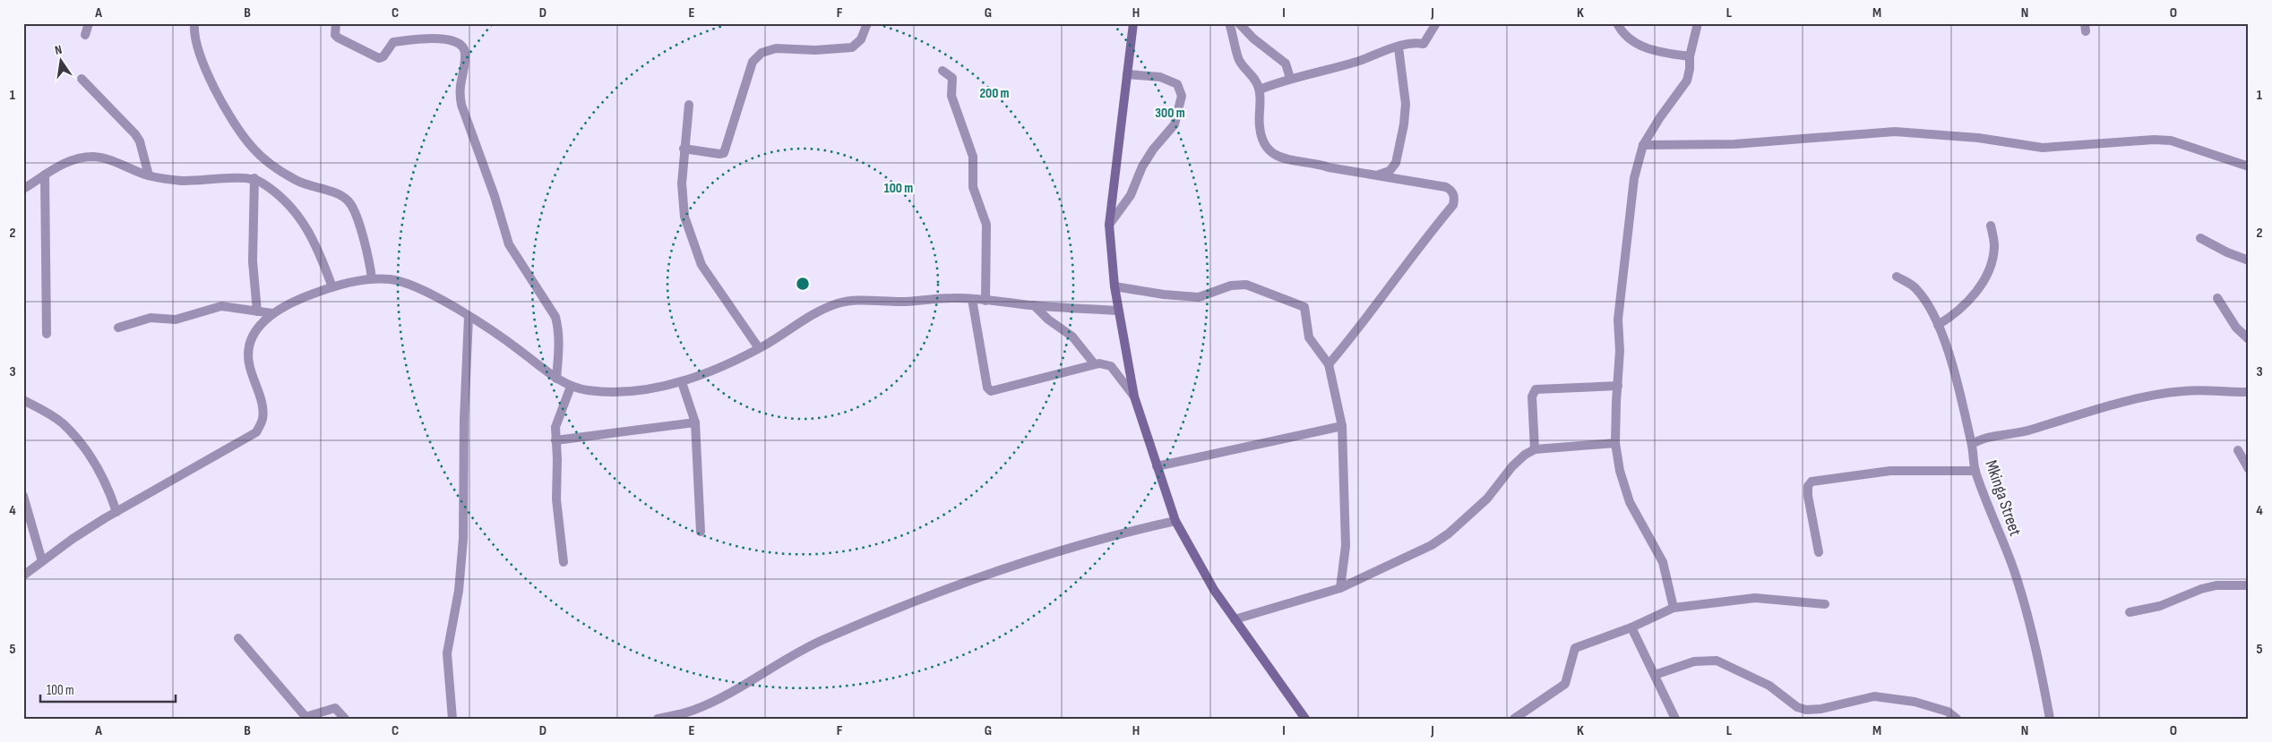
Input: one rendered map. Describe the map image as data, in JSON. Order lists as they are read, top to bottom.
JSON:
{
  "streets": {
    "street": ["Mkinga Street"]
  },
  "scale_bar": "100 m",
  "north": "top",
  "grid": {
    "columns": [
      "A",
      "B",
      "C",
      "D",
      "E",
      "F",
      "G",
      "H",
      "I",
      "J",
      "K",
      "L",
      "M",
      "N",
      "O"
    ],
    "rows": [
      "1",
      "2",
      "3",
      "4",
      "5"
    ]
  },
  "rings": ["200 m", "300 m", "100 m"]
}
